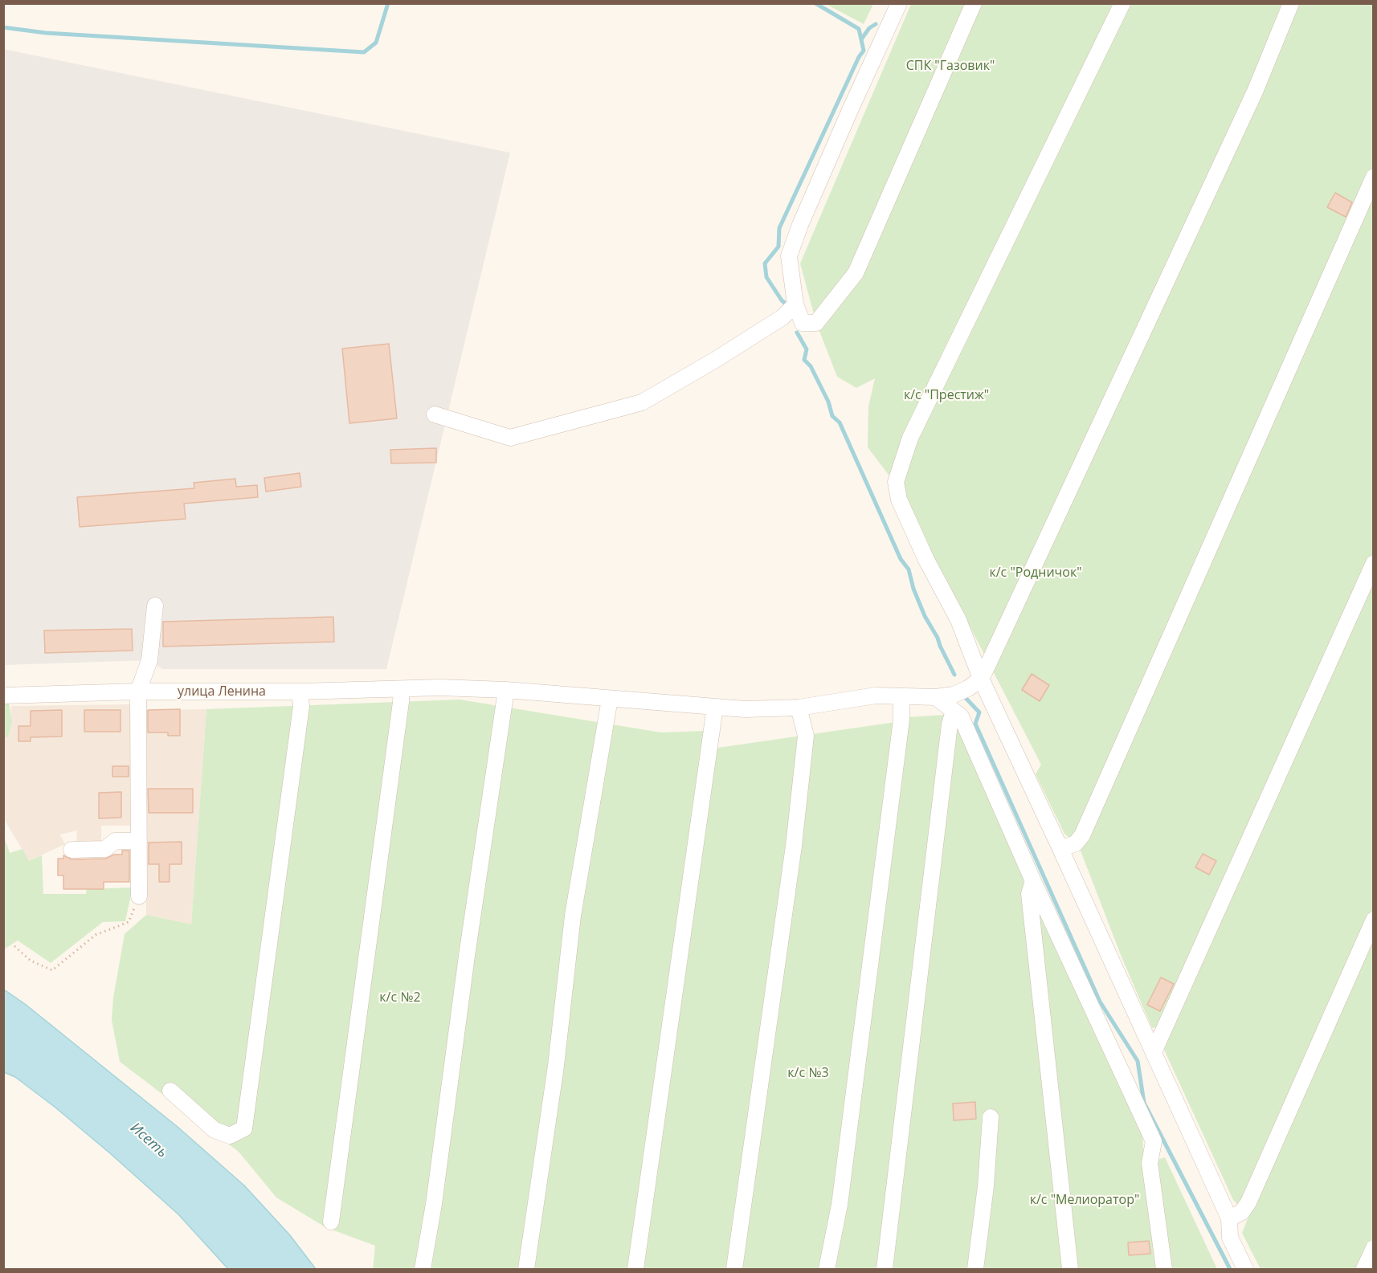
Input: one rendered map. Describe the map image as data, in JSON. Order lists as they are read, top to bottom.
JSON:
{
  "streets": {
    "street": ["улица Ленина"]
  },
  "water": ["Исеть"],
  "parks": [
    "СПК \"Газовик\"",
    "к/с \"Престиж\"",
    "к/с \"Родничок\"",
    "к/с №2",
    "к/с №3",
    "к/с \"Мелиоратор\""
  ]
}
